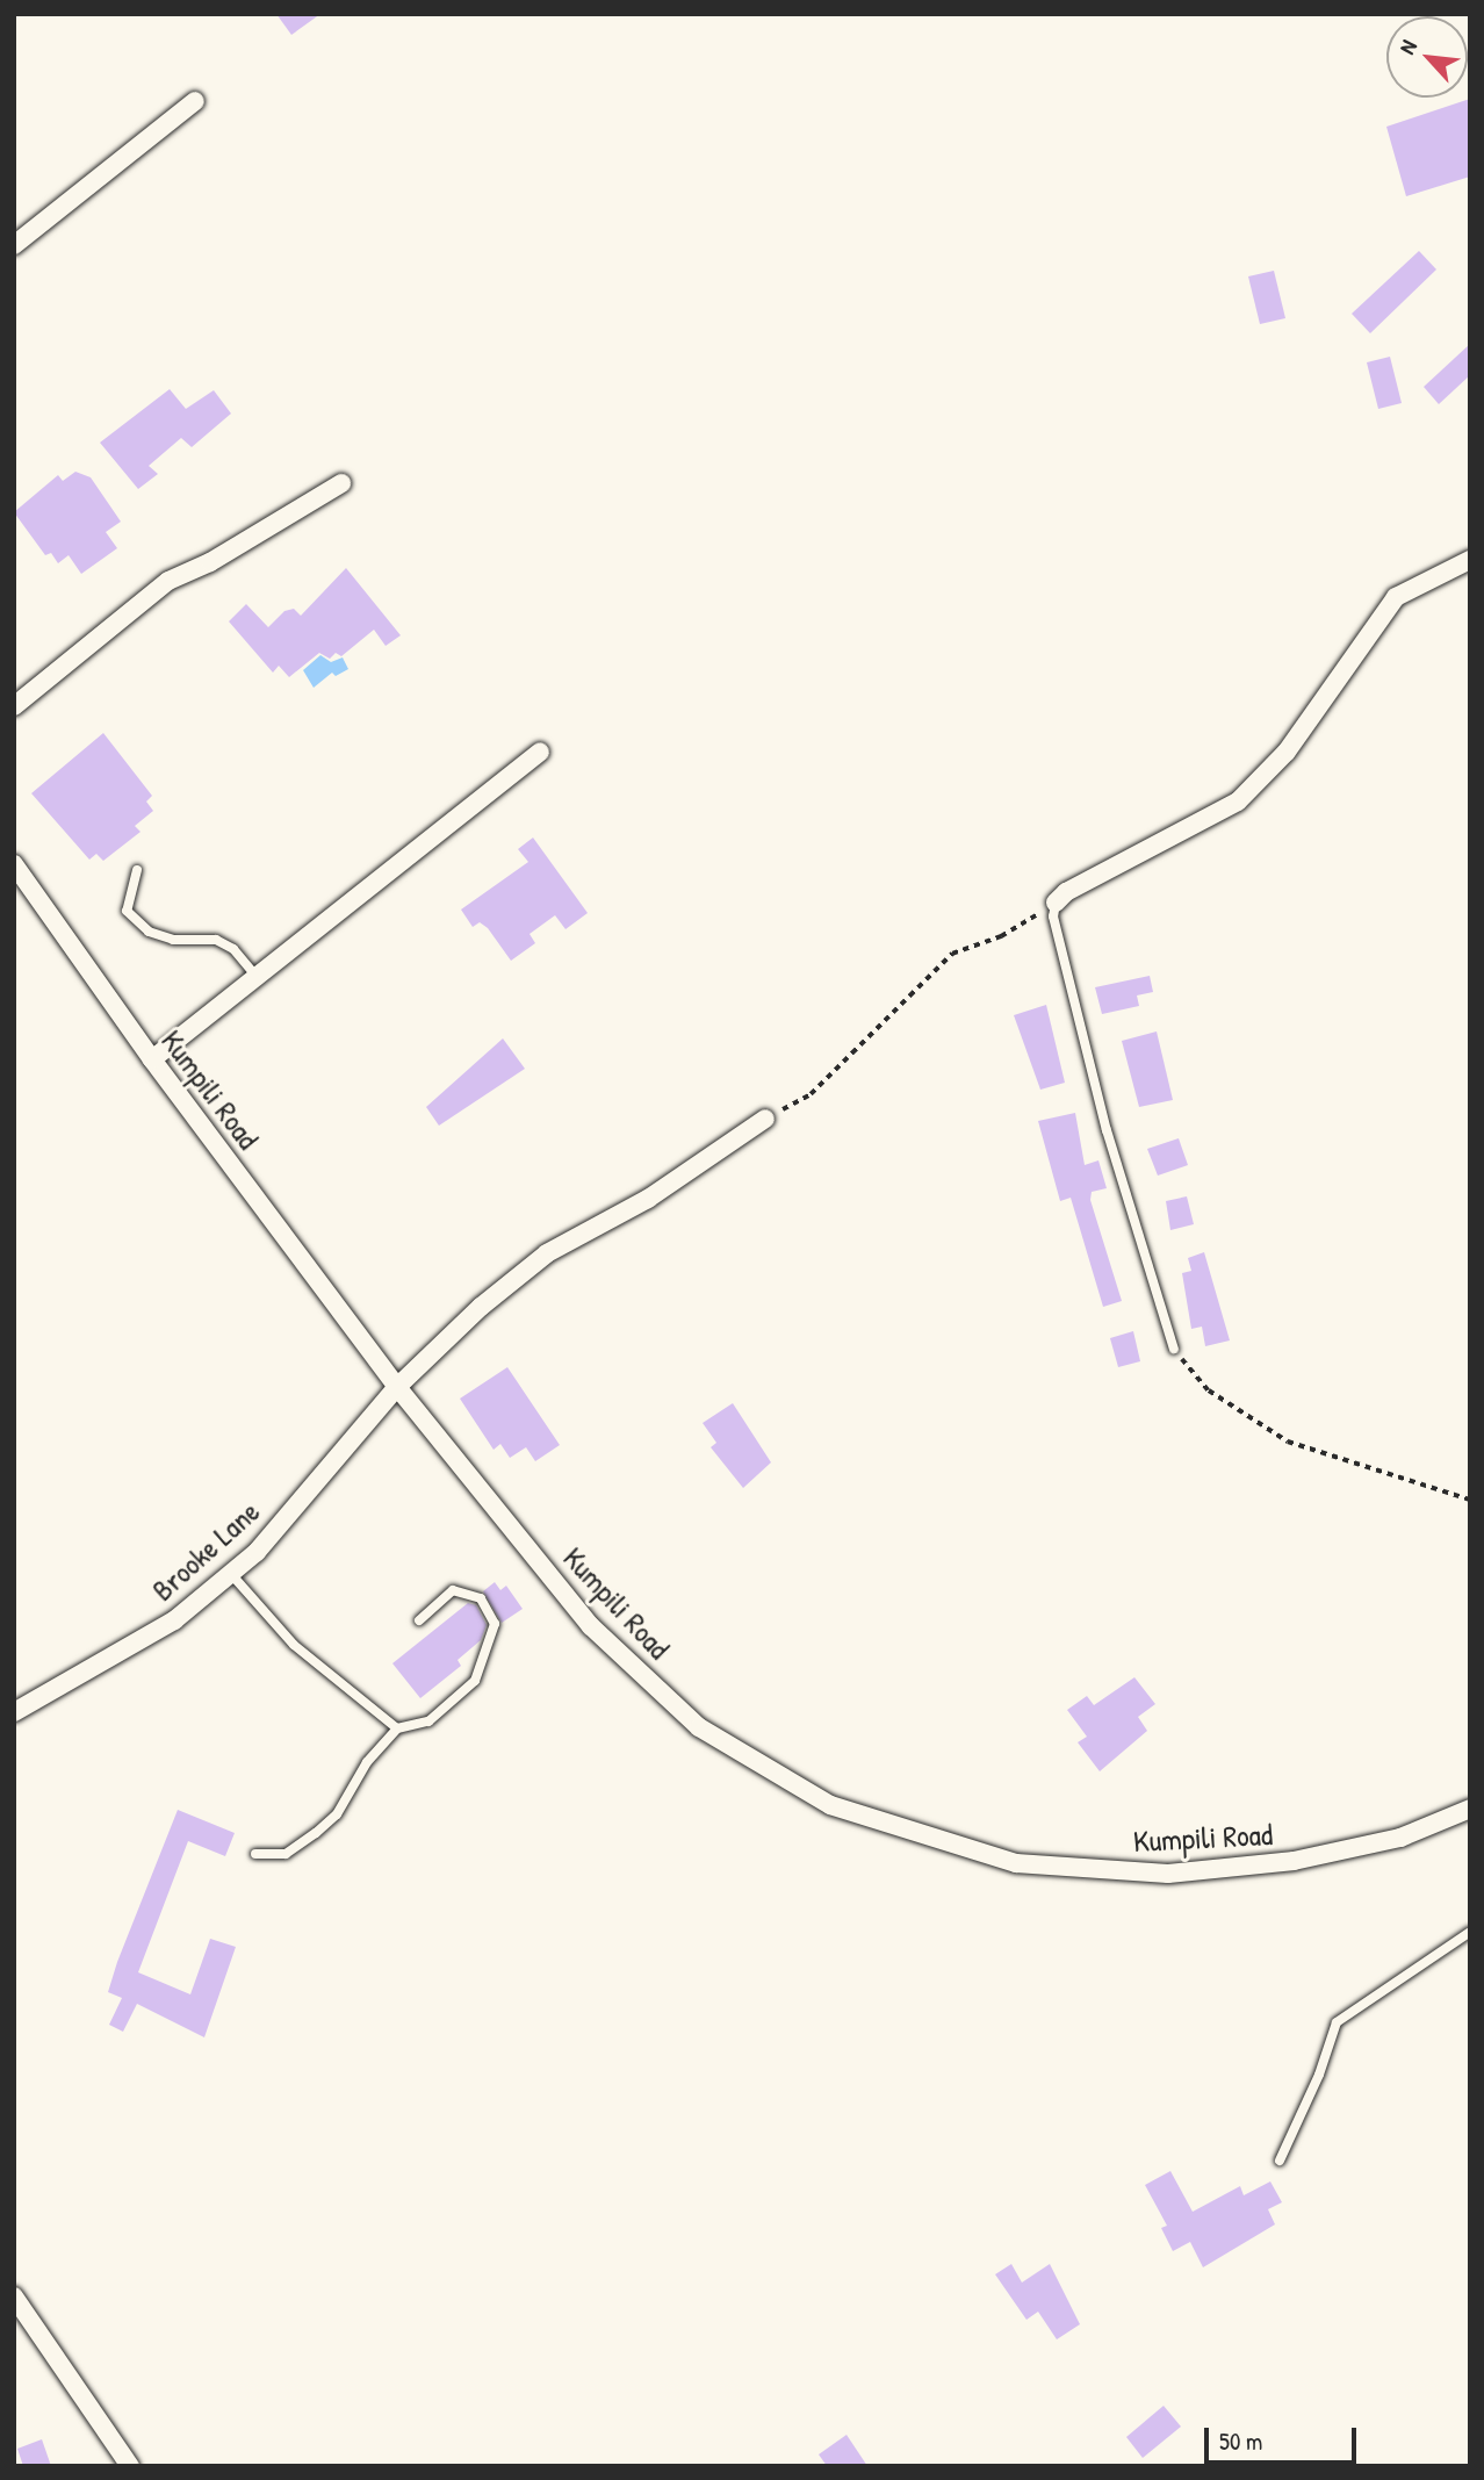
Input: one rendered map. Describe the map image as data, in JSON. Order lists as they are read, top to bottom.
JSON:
{
  "streets": {
    "street": ["Kumpili Road", "Brooke Lane"]
  },
  "crossings": [
    ["Kumpili Road", "Brooke Lane"]
  ],
  "scale_bar": "50 m",
  "north": "top left"
}
